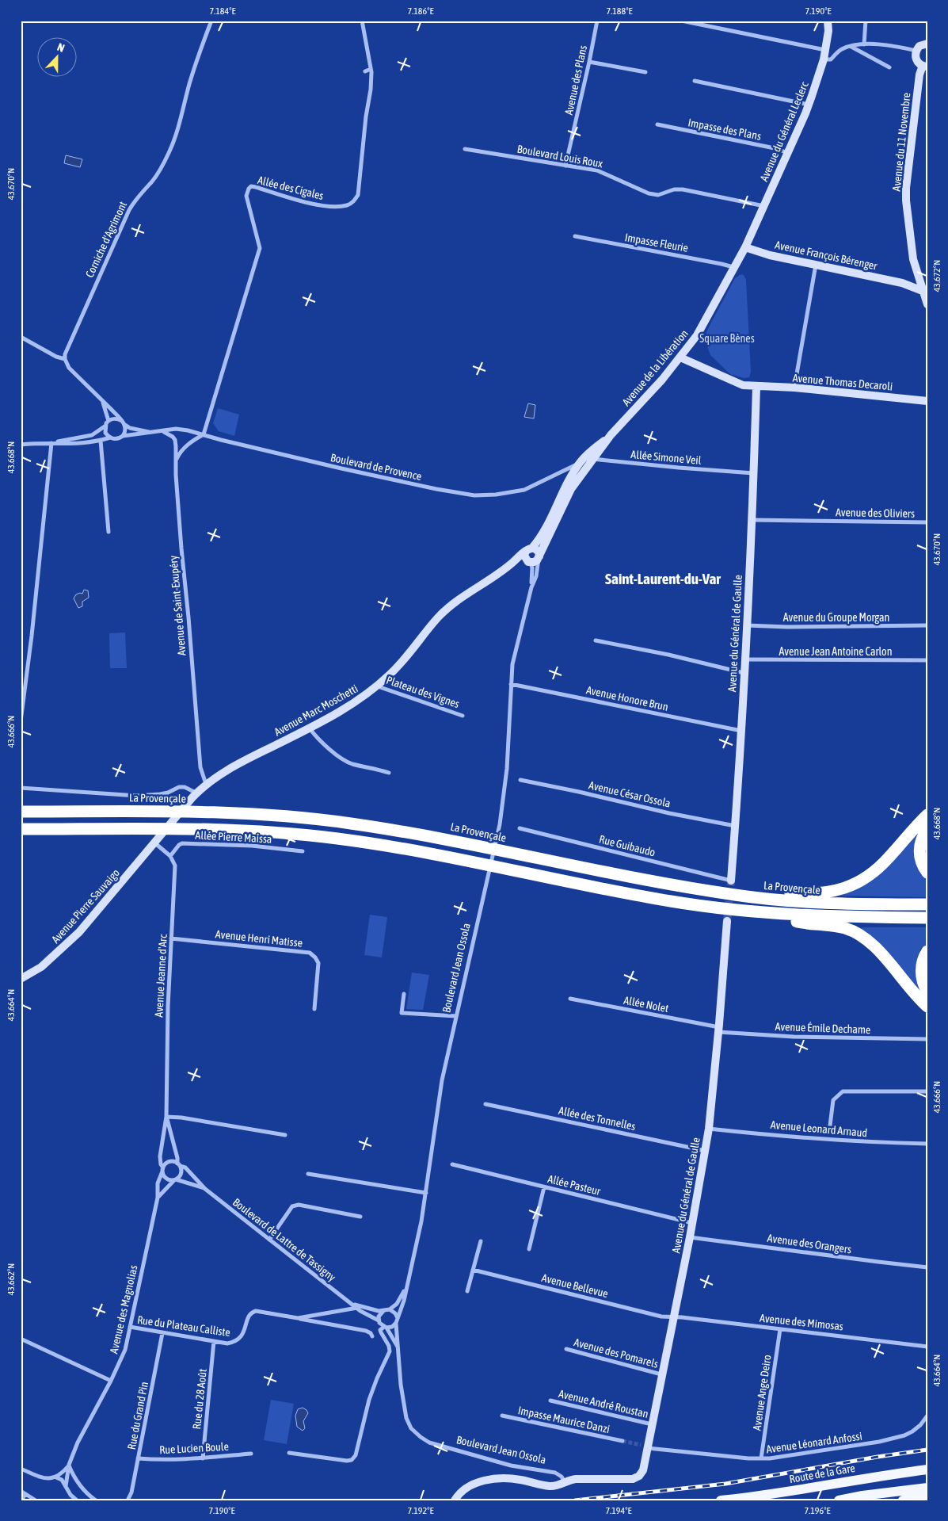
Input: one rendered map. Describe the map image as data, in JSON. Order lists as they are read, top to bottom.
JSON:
{
  "streets": {
    "highway": ["La Provençale"],
    "main road": [
      "Avenue du Général Leclerc",
      "Avenue du 11 Novembre",
      "Avenue François Bérenger",
      "Avenue de la Libération",
      "Avenue Thomas Decaroli",
      "Avenue du Général de Gaulle",
      "Avenue Marc Moschetti",
      "Avenue Pierre Sauvaigo",
      "Route de la Gare"
    ],
    "street": [
      "Avenue des Plans",
      "Impasse des Plans",
      "Boulevard Louis Roux",
      "Allée des Cigales",
      "Corniche d'Agrimont",
      "Impasse Fleurie",
      "Allée Simone Veil",
      "Boulevard de Provence",
      "Avenue des Oliviers",
      "Avenue de Saint-Exupéry",
      "Avenue du Groupe Morgan",
      "Avenue Jean Antoine Carlon",
      "Plateau des Vignes",
      "Avenue Honore Brun",
      "Avenue César Ossola",
      "Allée Pierre Maissa",
      "Rue Guibaudo",
      "Avenue Henri Matisse",
      "Boulevard Jean Ossola",
      "Avenue Jeanne d'Arc",
      "Allée Nolet",
      "Avenue Émile Dechame",
      "Allée des Tonnelles",
      "Avenue Leonard Arnaud",
      "Allée Pasteur",
      "Boulevard de Lattre de Tassigny",
      "Avenue des Orangers",
      "Avenue Bellevue",
      "Avenue des Magnolias",
      "Avenue des Mimosas",
      "Rue du Plateau Calliste",
      "Avenue des Pomarels",
      "Avenue Ange Deiro",
      "Rue du 28 Août",
      "Avenue André Roustan",
      "Rue du Grand Pin",
      "Impasse Maurice Danzi",
      "Avenue Léonard Anfossi",
      "Rue Lucien Boule"
    ]
  },
  "crossings": [
    ["Avenue des Plans", "Boulevard Louis Roux"],
    ["Impasse des Plans", "Avenue du Général Leclerc"],
    ["Avenue du Général Leclerc", "Boulevard Louis Roux"],
    ["Avenue du Général Leclerc", "Avenue François Bérenger"],
    ["Avenue du Général Leclerc", "Avenue de la Libération"],
    ["Avenue du 11 Novembre", "Avenue François Bérenger"],
    ["Allée des Cigales", "Boulevard de Provence"],
    ["Impasse Fleurie", "Avenue de la Libération"],
    ["Avenue François Bérenger", "Avenue de la Libération"],
    ["Avenue de la Libération", "Avenue Thomas Decaroli"],
    ["Avenue de la Libération", "Allée Simone Veil"],
    ["Avenue de la Libération", "Boulevard de Provence"],
    ["Avenue de la Libération", "Avenue Marc Moschetti"],
    ["Avenue de la Libération", "Boulevard Jean Ossola"],
    ["Avenue Thomas Decaroli", "Avenue du Général de Gaulle"],
    ["Allée Simone Veil", "Boulevard de Provence"],
    ["Allée Simone Veil", "Avenue du Général de Gaulle"],
    ["Boulevard de Provence", "Avenue de Saint-Exupéry"],
    ["Avenue des Oliviers", "Avenue du Général de Gaulle"],
    ["Avenue de Saint-Exupéry", "Avenue Marc Moschetti"],
    ["Avenue du Groupe Morgan", "Avenue du Général de Gaulle"],
    ["Avenue du Général de Gaulle", "Avenue Jean Antoine Carlon"],
    ["Avenue du Général de Gaulle", "Avenue Honore Brun"],
    ["Avenue du Général de Gaulle", "Avenue César Ossola"],
    ["Avenue du Général de Gaulle", "Rue Guibaudo"],
    ["Avenue du Général de Gaulle", "Boulevard Jean Ossola"],
    ["Avenue du Général de Gaulle", "Allée Nolet"],
    ["Avenue du Général de Gaulle", "Avenue Émile Dechame"],
    ["Avenue du Général de Gaulle", "Allée des Tonnelles"],
    ["Avenue du Général de Gaulle", "Avenue Leonard Arnaud"],
    ["Avenue du Général de Gaulle", "Allée Pasteur"],
    ["Avenue du Général de Gaulle", "Avenue des Orangers"],
    ["Avenue du Général de Gaulle", "Avenue Bellevue"],
    ["Avenue du Général de Gaulle", "Avenue des Mimosas"],
    ["Avenue du Général de Gaulle", "Avenue des Pomarels"],
    ["Avenue du Général de Gaulle", "Avenue André Roustan"],
    ["Avenue du Général de Gaulle", "Avenue Léonard Anfossi"],
    ["Plateau des Vignes", "Avenue Marc Moschetti"],
    ["Avenue Honore Brun", "Boulevard Jean Ossola"],
    ["Avenue Marc Moschetti", "Avenue Pierre Sauvaigo"],
    ["Avenue Marc Moschetti", "Boulevard Jean Ossola"],
    ["Allée Pierre Maissa", "Avenue Jeanne d'Arc"],
    ["Avenue Henri Matisse", "Avenue Jeanne d'Arc"],
    ["Boulevard Jean Ossola", "Boulevard de Lattre de Tassigny"],
    ["Avenue Jeanne d'Arc", "Boulevard de Lattre de Tassigny"],
    ["Avenue Jeanne d'Arc", "Avenue des Magnolias"],
    ["Allée Nolet", "Avenue Émile Dechame"],
    ["Boulevard de Lattre de Tassigny", "Avenue des Magnolias"],
    ["Boulevard de Lattre de Tassigny", "Rue du Plateau Calliste"],
    ["Avenue Bellevue", "Avenue des Mimosas"],
    ["Avenue des Magnolias", "Rue du Plateau Calliste"],
    ["Avenue des Mimosas", "Avenue Ange Deiro"],
    ["Rue du Plateau Calliste", "Rue du 28 Août"],
    ["Rue du Plateau Calliste", "Rue du Grand Pin"],
    ["Avenue Ange Deiro", "Avenue Léonard Anfossi"],
    ["Rue du 28 Août", "Rue Lucien Boule"],
    ["Rue du Grand Pin", "Rue Lucien Boule"]
  ],
  "districts": ["Saint-Laurent-du-Var"],
  "parks": ["Square Bènes"],
  "north": "top",
  "coordinates": [
    "7.184°E",
    "7.186°E",
    "7.188°E",
    "7.190°E",
    "43.670°N",
    "43.672°N",
    "43.668°N",
    "43.666°N",
    "43.664°N",
    "43.662°N",
    "7.192°E",
    "7.194°E",
    "7.196°E"
  ]
}
